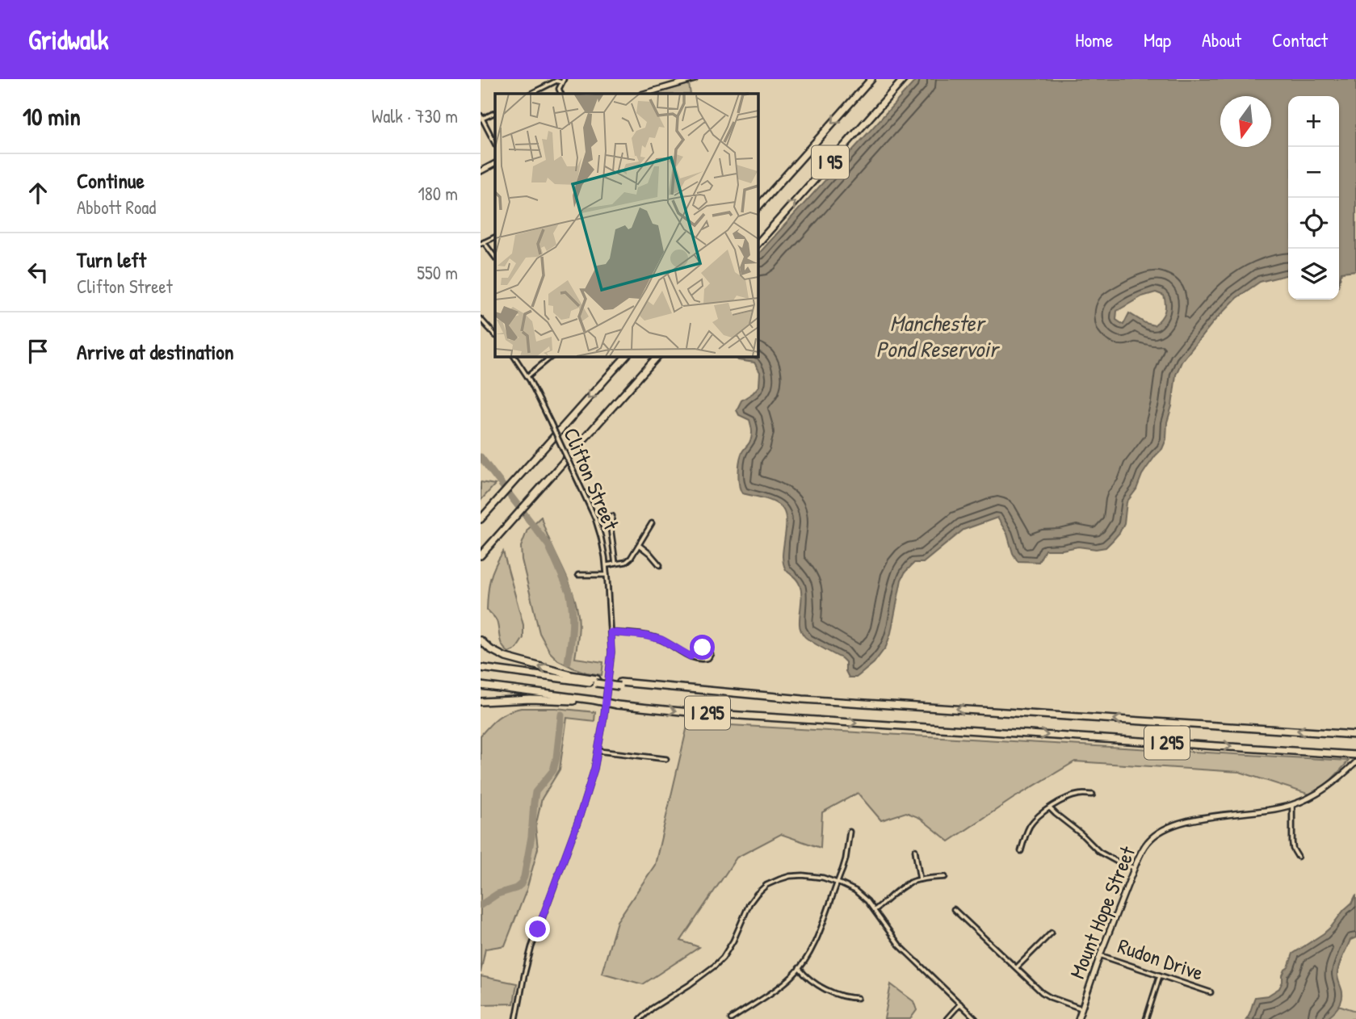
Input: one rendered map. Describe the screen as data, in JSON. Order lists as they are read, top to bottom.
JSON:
{
  "streets": {
    "highway": ["I 95", "I 295"],
    "street": ["Clifton Street", "Mount Hope Street", "Rudon Drive"]
  },
  "crossings": [
    ["Mount Hope Street", "Rudon Drive"]
  ],
  "water": ["Manchester Pond Reservoir"],
  "north": "bottom",
  "page": {
    "header": "Gridwalk",
    "nav": [
      "Home",
      "Map",
      "About",
      "Contact"
    ],
    "heading": ["10 min", "Walk · 730 m"],
    "map_buttons": ["+", "−"],
    "list": [
      ["Continue", "Abbott Road", "180 m"],
      ["Turn left", "Clifton Street", "550 m"],
      "Arrive at destination"
    ]
  }
}
